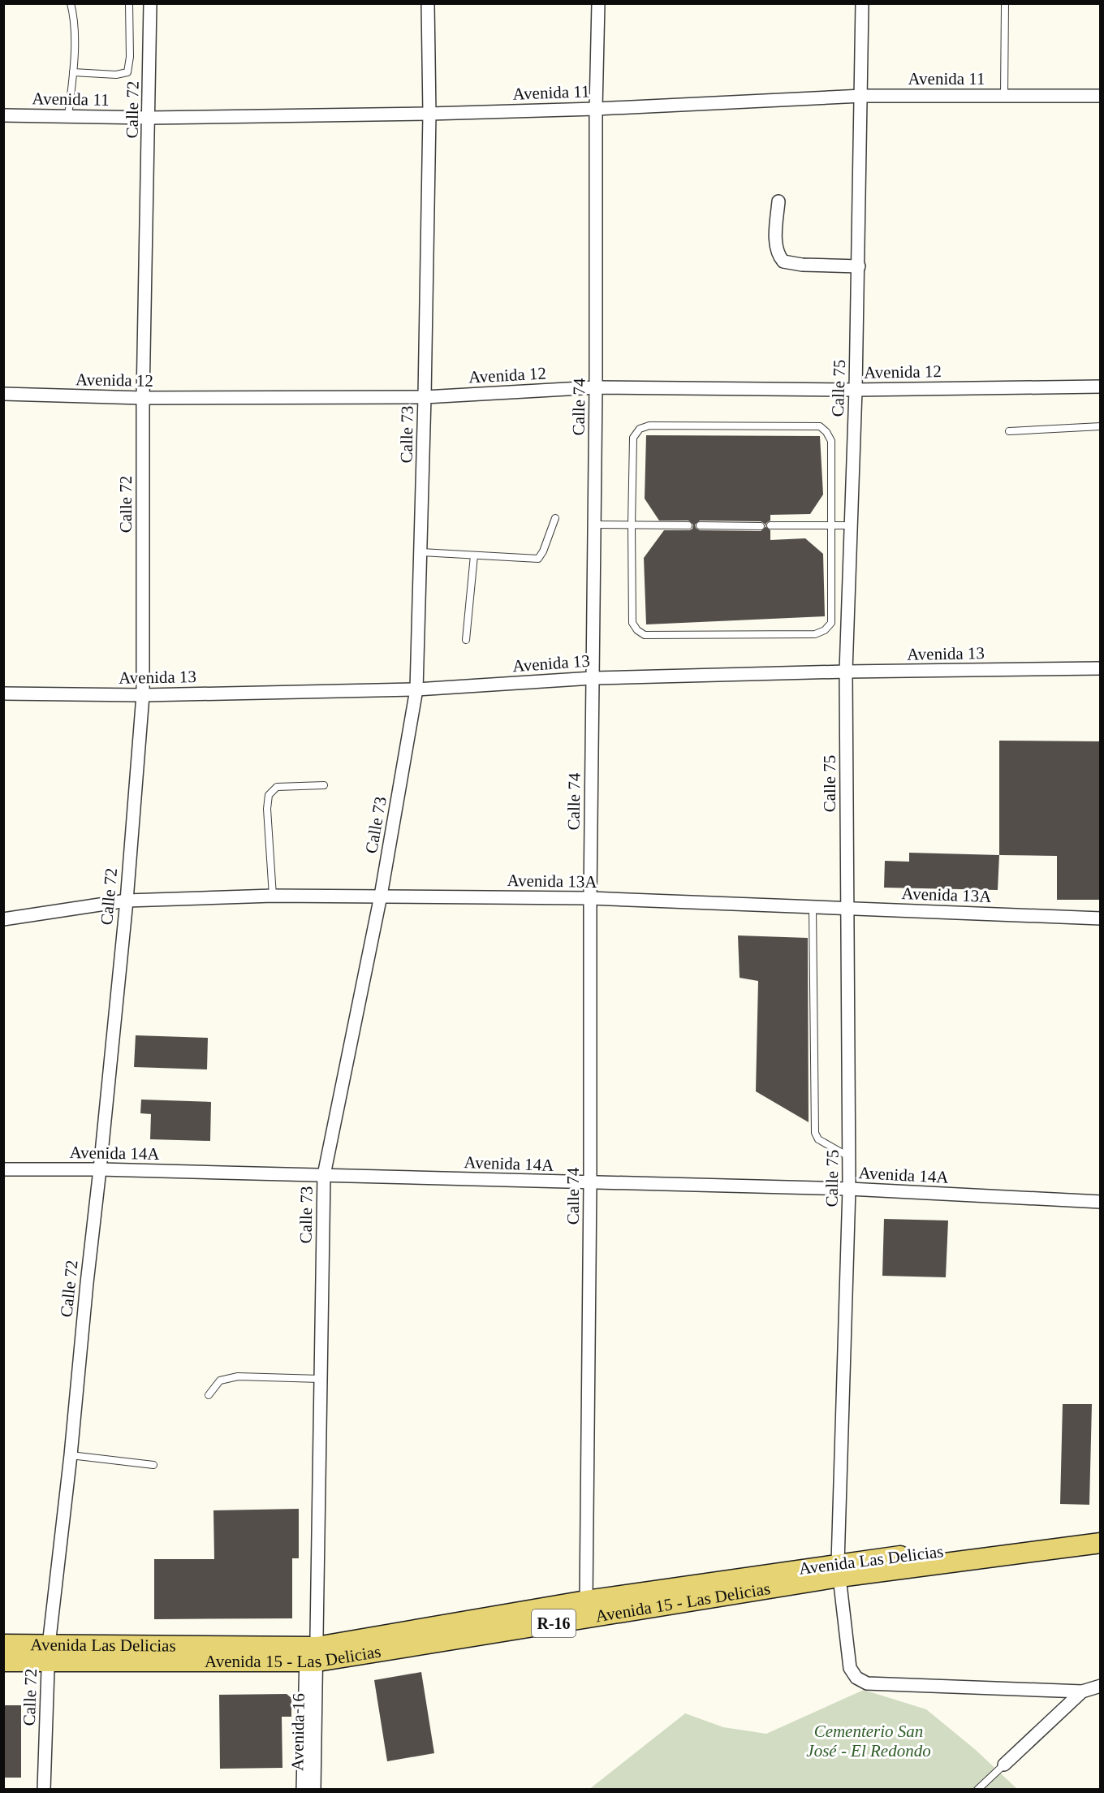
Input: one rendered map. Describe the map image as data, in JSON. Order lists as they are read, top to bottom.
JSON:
{
  "streets": {
    "main road": ["Avenida Las Delicias", "Avenida 15 - Las Delicias", "R-16"],
    "street": [
      "Avenida 11",
      "Calle 72",
      "Avenida 12",
      "Calle 75",
      "Calle 74",
      "Calle 73",
      "Avenida 13",
      "Avenida 13A",
      "Avenida 14A",
      "Avenida 16"
    ]
  },
  "crossings": [
    ["Avenida 11", "Calle 72"],
    ["Avenida 11", "Calle 75"],
    ["Avenida 11", "Calle 74"],
    ["Avenida 11", "Calle 73"],
    ["Calle 72", "Avenida 12"],
    ["Calle 72", "Avenida 13"],
    ["Calle 72", "Avenida 13A"],
    ["Calle 72", "Avenida 14A"],
    ["Calle 72", "Avenida Las Delicias"],
    ["Calle 72", "R-16"],
    ["Avenida 12", "Calle 75"],
    ["Avenida 12", "Calle 74"],
    ["Avenida 12", "Calle 73"],
    ["Calle 75", "Avenida 13"],
    ["Calle 75", "Avenida 13A"],
    ["Calle 75", "Avenida 14A"],
    ["Calle 75", "Avenida Las Delicias"],
    ["Calle 75", "Avenida 15 - Las Delicias"],
    ["Calle 74", "Avenida 13"],
    ["Calle 74", "Avenida 13A"],
    ["Calle 74", "Avenida 14A"],
    ["Calle 74", "Avenida Las Delicias"],
    ["Calle 73", "Avenida 13"],
    ["Calle 73", "Avenida 13A"],
    ["Calle 73", "Avenida 14A"],
    ["Calle 73", "Avenida Las Delicias"],
    ["Calle 73", "Avenida 15 - Las Delicias"],
    ["Calle 73", "Avenida 16"],
    ["Avenida Las Delicias", "Avenida 15 - Las Delicias"],
    ["Avenida Las Delicias", "R-16"],
    ["Avenida Las Delicias", "Avenida 16"],
    ["Avenida 15 - Las Delicias", "Avenida 16"]
  ],
  "parks": ["Cementerio San José - El Redondo"]
}
